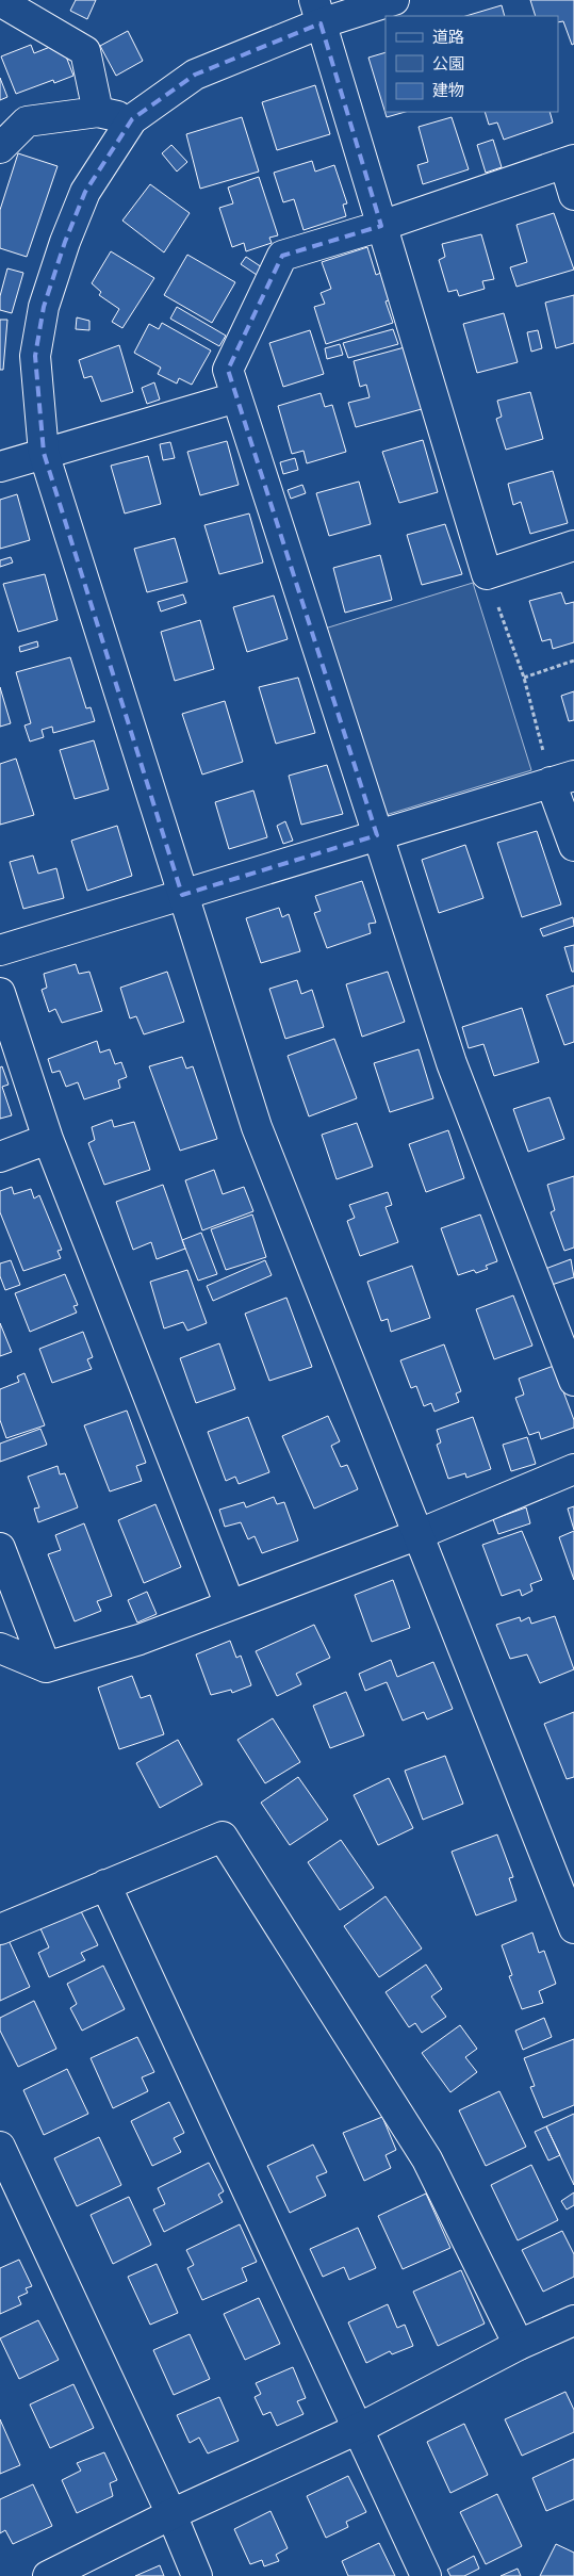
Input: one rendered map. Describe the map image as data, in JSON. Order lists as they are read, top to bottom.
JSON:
{
  "legend": ["道路", "公園", "建物"]
}
